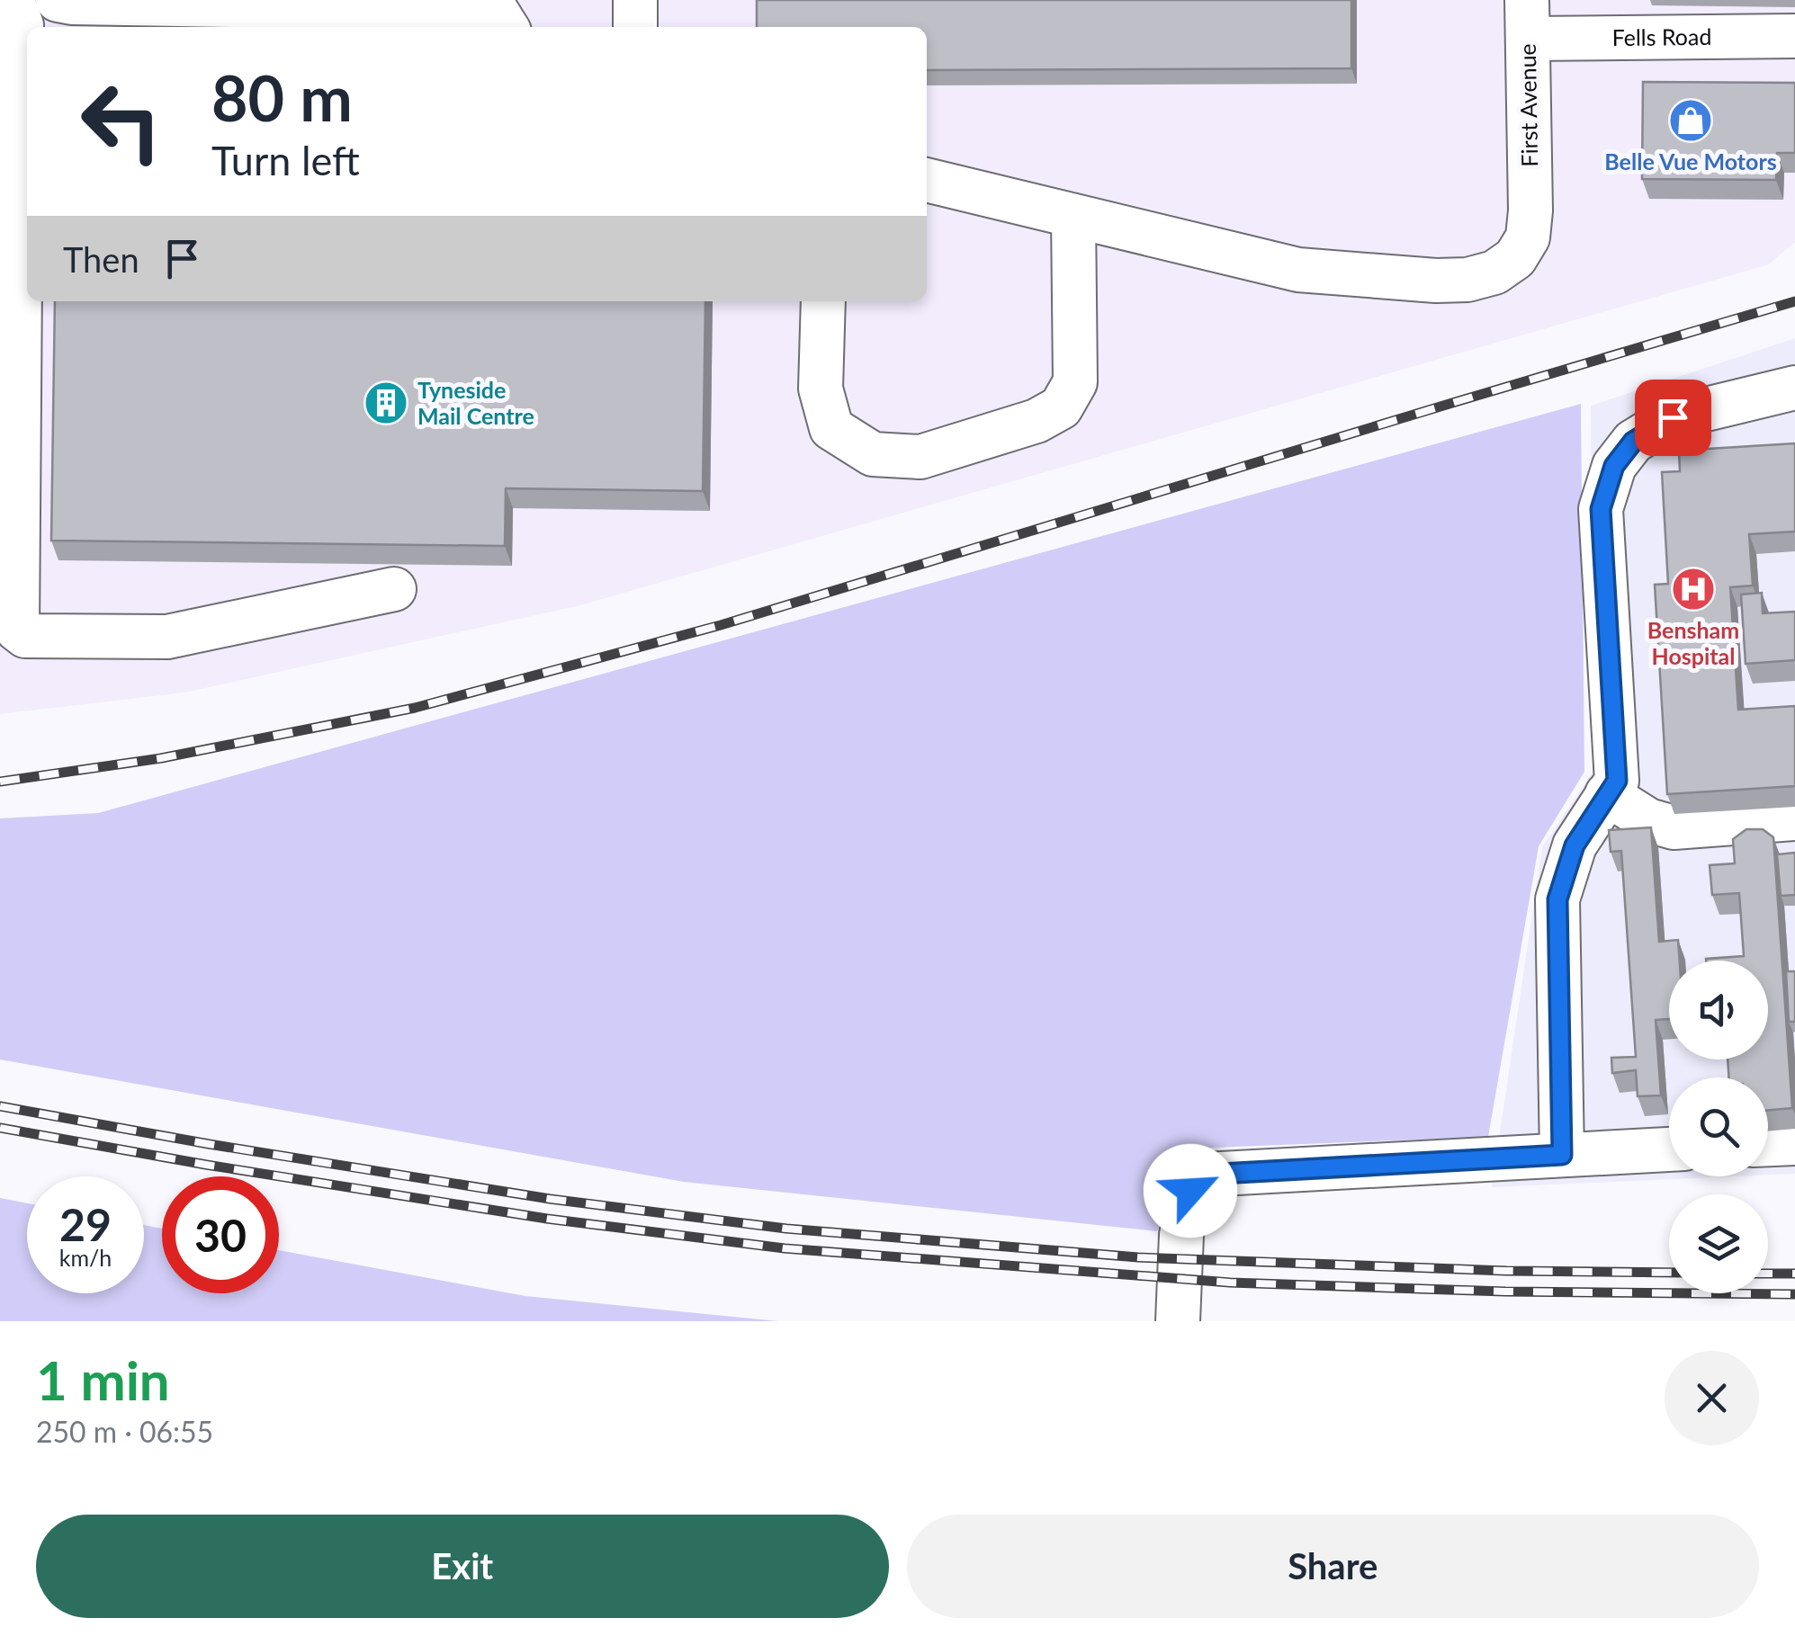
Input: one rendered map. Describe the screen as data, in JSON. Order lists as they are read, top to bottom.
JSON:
{
  "streets": {
    "street": ["Fells Road", "First Avenue"]
  },
  "crossings": [
    ["Fells Road", "First Avenue"]
  ],
  "places": {
    "shop": ["Belle Vue Motors"],
    "building": ["Tyneside Mail Centre"],
    "hospital": ["Bensham Hospital"]
  },
  "page": {
    "turn": ["80 m", "Turn left"],
    "then": "Then",
    "speed": "29 km/h",
    "limit": "30",
    "heading": ["1 min", "250 m · 06:55"],
    "buttons": ["Exit", "Share"]
  }
}
